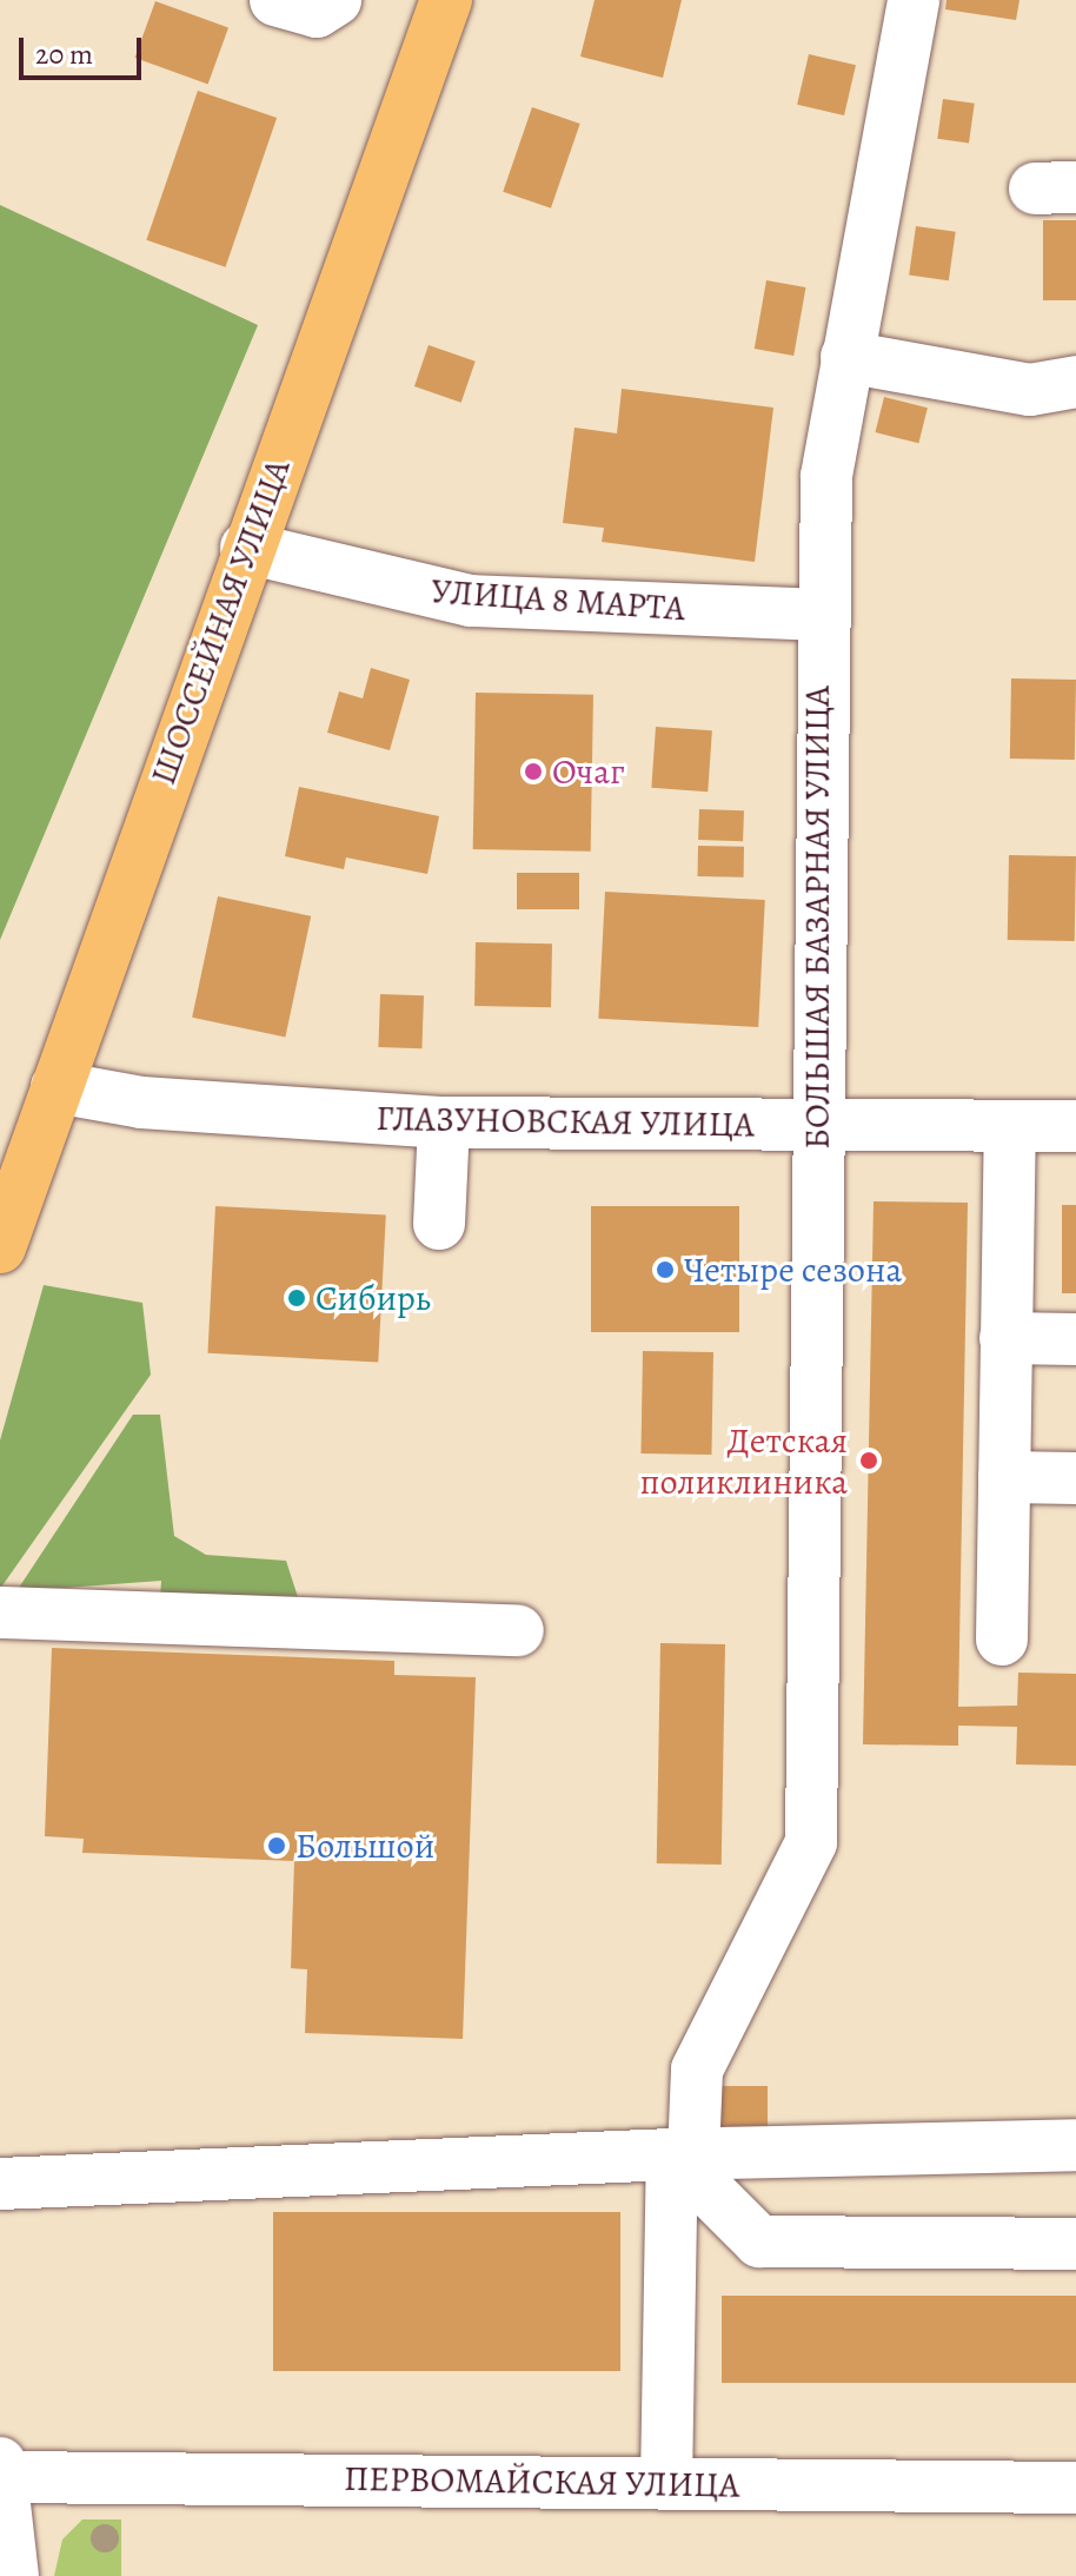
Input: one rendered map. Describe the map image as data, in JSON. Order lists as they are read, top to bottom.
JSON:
{
  "streets": {
    "main road": ["ШОССЕЙНАЯ УЛИЦА"],
    "street": [
      "УЛИЦА 8 МАРТА",
      "БОЛЬШАЯ БАЗАРНАЯ УЛИЦА",
      "ГЛАЗУНОВСКАЯ УЛИЦА",
      "ПЕРВОМАЙСКАЯ УЛИЦА"
    ]
  },
  "crossings": [
    ["УЛИЦА 8 МАРТА", "ШОССЕЙНАЯ УЛИЦА"],
    ["УЛИЦА 8 МАРТА", "БОЛЬШАЯ БАЗАРНАЯ УЛИЦА"],
    ["ШОССЕЙНАЯ УЛИЦА", "ГЛАЗУНОВСКАЯ УЛИЦА"],
    ["БОЛЬШАЯ БАЗАРНАЯ УЛИЦА", "ГЛАЗУНОВСКАЯ УЛИЦА"]
  ],
  "places": [
    "Очаг",
    "Четыре сезона",
    "Сибирь",
    "Детская поликлиника",
    "Большой"
  ],
  "scale_bar": "20 m"
}
